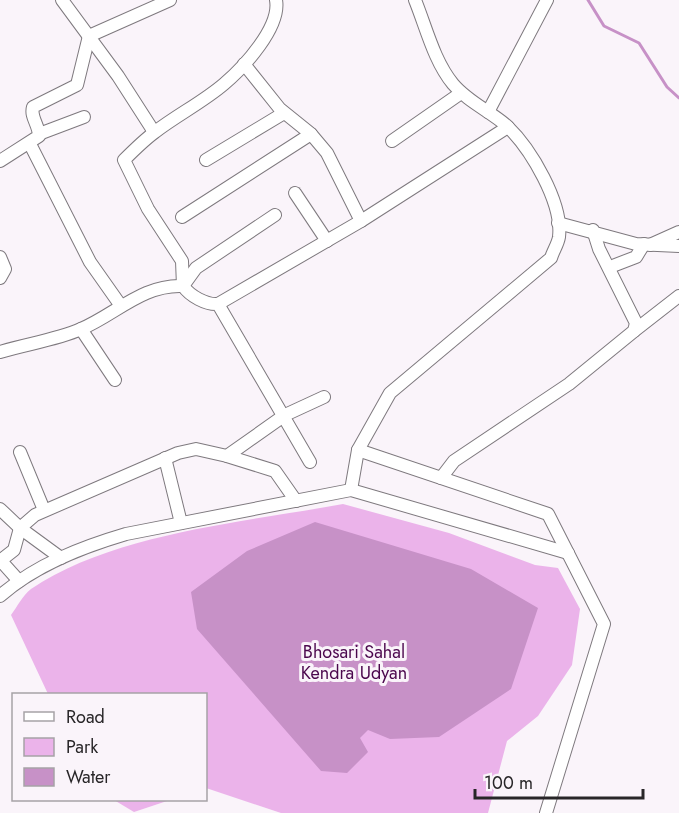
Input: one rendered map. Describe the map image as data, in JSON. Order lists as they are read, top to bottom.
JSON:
{
  "parks": ["Bhosari Sahal Kendra Udyan"],
  "legend": ["Road", "Park", "Water"],
  "scale_bar": "100 m"
}
